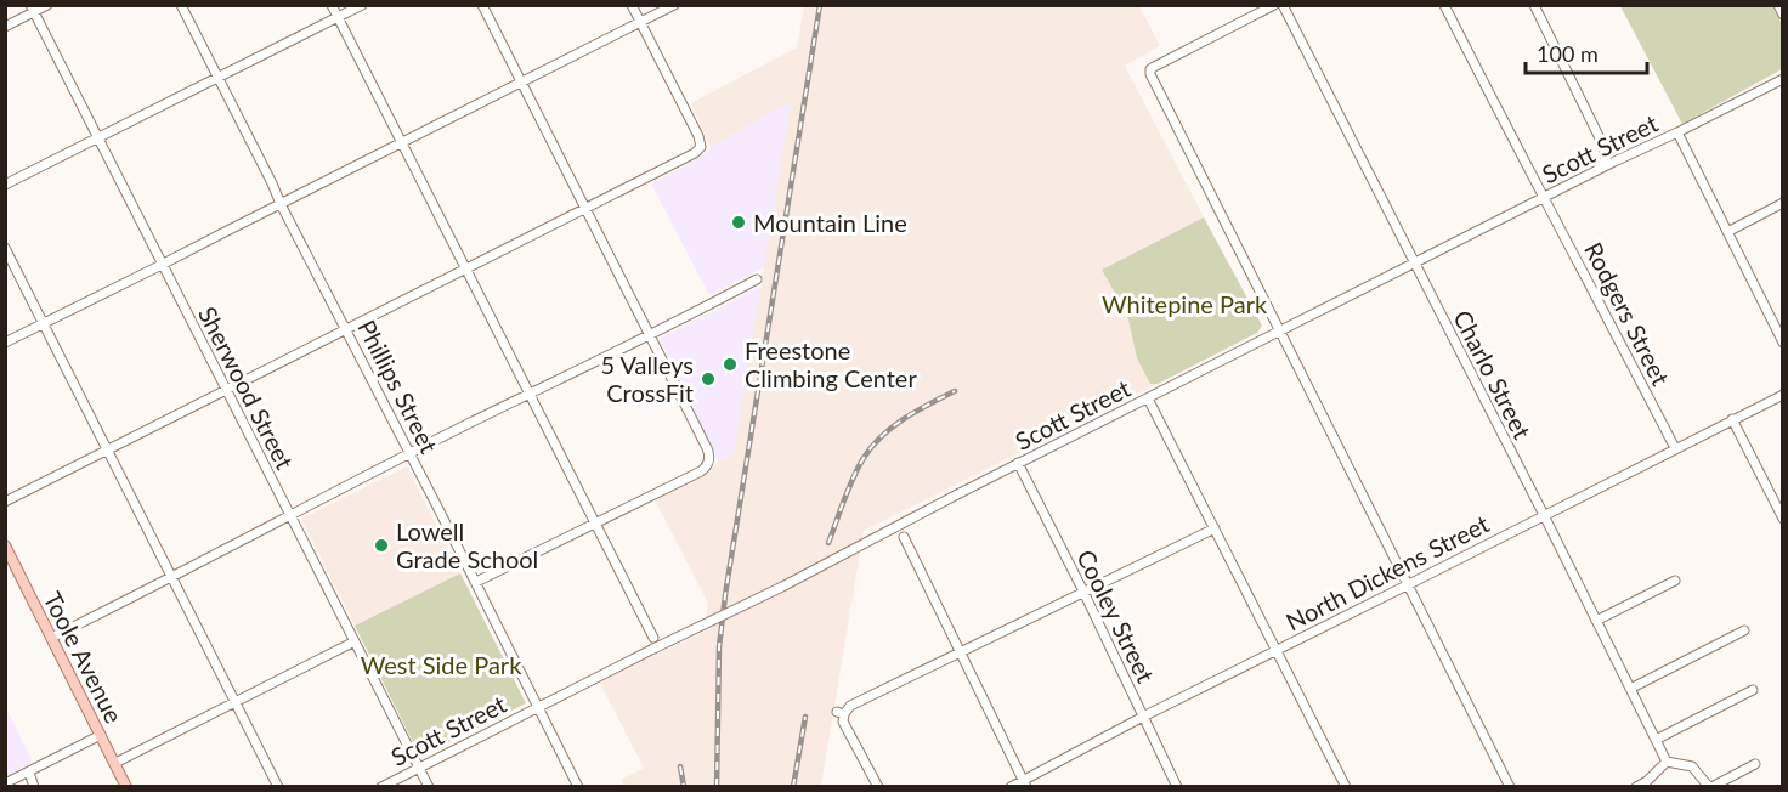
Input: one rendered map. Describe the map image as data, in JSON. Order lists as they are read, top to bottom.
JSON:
{
  "streets": {
    "main road": ["Toole Avenue"],
    "street": [
      "Scott Street",
      "Rodgers Street",
      "Charlo Street",
      "Phillips Street",
      "Sherwood Street",
      "North Dickens Street",
      "Cooley Street"
    ]
  },
  "crossings": [
    ["Scott Street", "Rodgers Street"],
    ["Scott Street", "Charlo Street"],
    ["Scott Street", "Phillips Street"],
    ["Scott Street", "Sherwood Street"],
    ["Scott Street", "Cooley Street"],
    ["Rodgers Street", "North Dickens Street"],
    ["Charlo Street", "North Dickens Street"],
    ["North Dickens Street", "Cooley Street"]
  ],
  "parks": ["Whitepine Park", "West Side Park"],
  "places": [
    "Mountain Line",
    "Freestone Climbing Center",
    "5 Valleys CrossFit",
    "Lowell Grade School"
  ],
  "scale_bar": "100 m"
}
